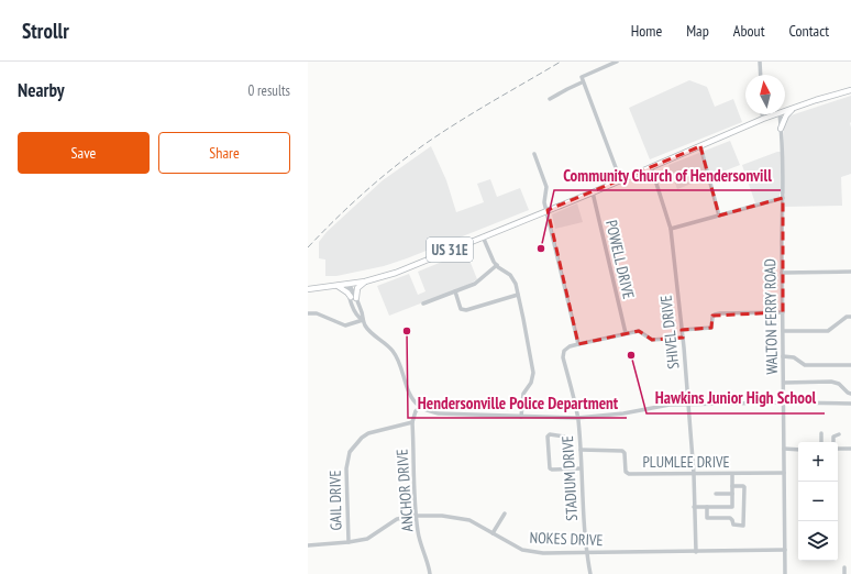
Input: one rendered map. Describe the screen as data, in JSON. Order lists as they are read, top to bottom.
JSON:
{
  "streets": {
    "main road": ["US 31E"],
    "street": [
      "POWELL DRIVE",
      "WALTON FERRY ROAD",
      "SHIVEL DRIVE",
      "PLUMLEE DRIVE",
      "STADIUM DRIVE",
      "ANCHOR DRIVE",
      "GAIL DRIVE",
      "NOKES DRIVE"
    ]
  },
  "crossings": [
    ["US 31E", "POWELL DRIVE"],
    ["US 31E", "SHIVEL DRIVE"],
    ["WALTON FERRY ROAD", "PLUMLEE DRIVE"],
    ["WALTON FERRY ROAD", "NOKES DRIVE"],
    ["SHIVEL DRIVE", "PLUMLEE DRIVE"],
    ["SHIVEL DRIVE", "NOKES DRIVE"],
    ["PLUMLEE DRIVE", "STADIUM DRIVE"],
    ["STADIUM DRIVE", "NOKES DRIVE"],
    ["ANCHOR DRIVE", "GAIL DRIVE"],
    ["ANCHOR DRIVE", "NOKES DRIVE"],
    ["GAIL DRIVE", "NOKES DRIVE"]
  ],
  "places": ["Community Church of Hendersonvill", "Hendersonville Police Department", "Hawkins Junior High School"],
  "north": "top",
  "page": {
    "header": "Strollr",
    "nav": [
      "Home",
      "Map",
      "About",
      "Contact"
    ],
    "heading": ["Nearby", "0 results"],
    "buttons": ["Save", "Share"],
    "map_buttons": ["+", "−"]
  }
}
